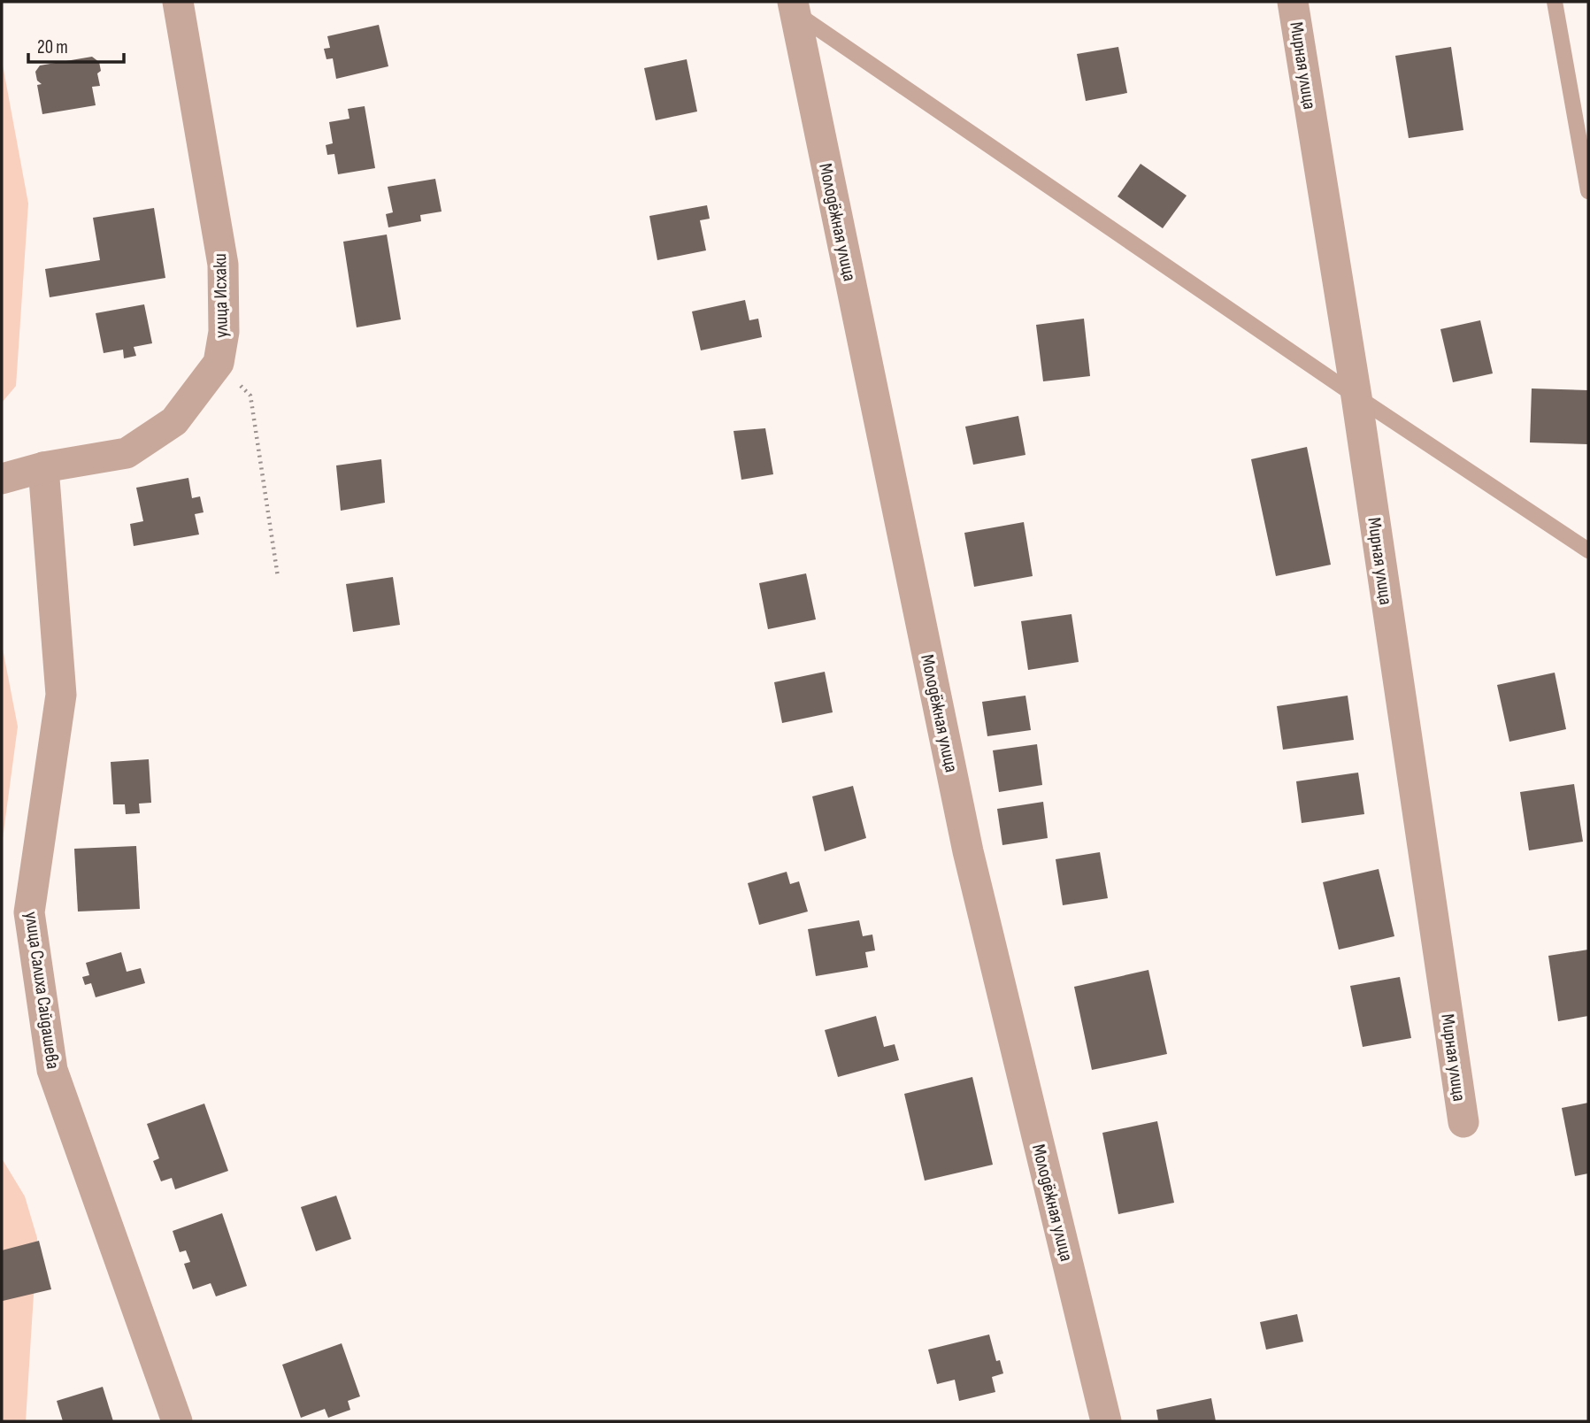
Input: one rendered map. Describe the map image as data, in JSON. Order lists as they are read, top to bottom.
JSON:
{
  "streets": {
    "street": [
      "Мирная улица",
      "Молодёжная улица",
      "улица Исхаки",
      "улица Салиха Сайдашева"
    ]
  },
  "scale_bar": "20 m"
}
